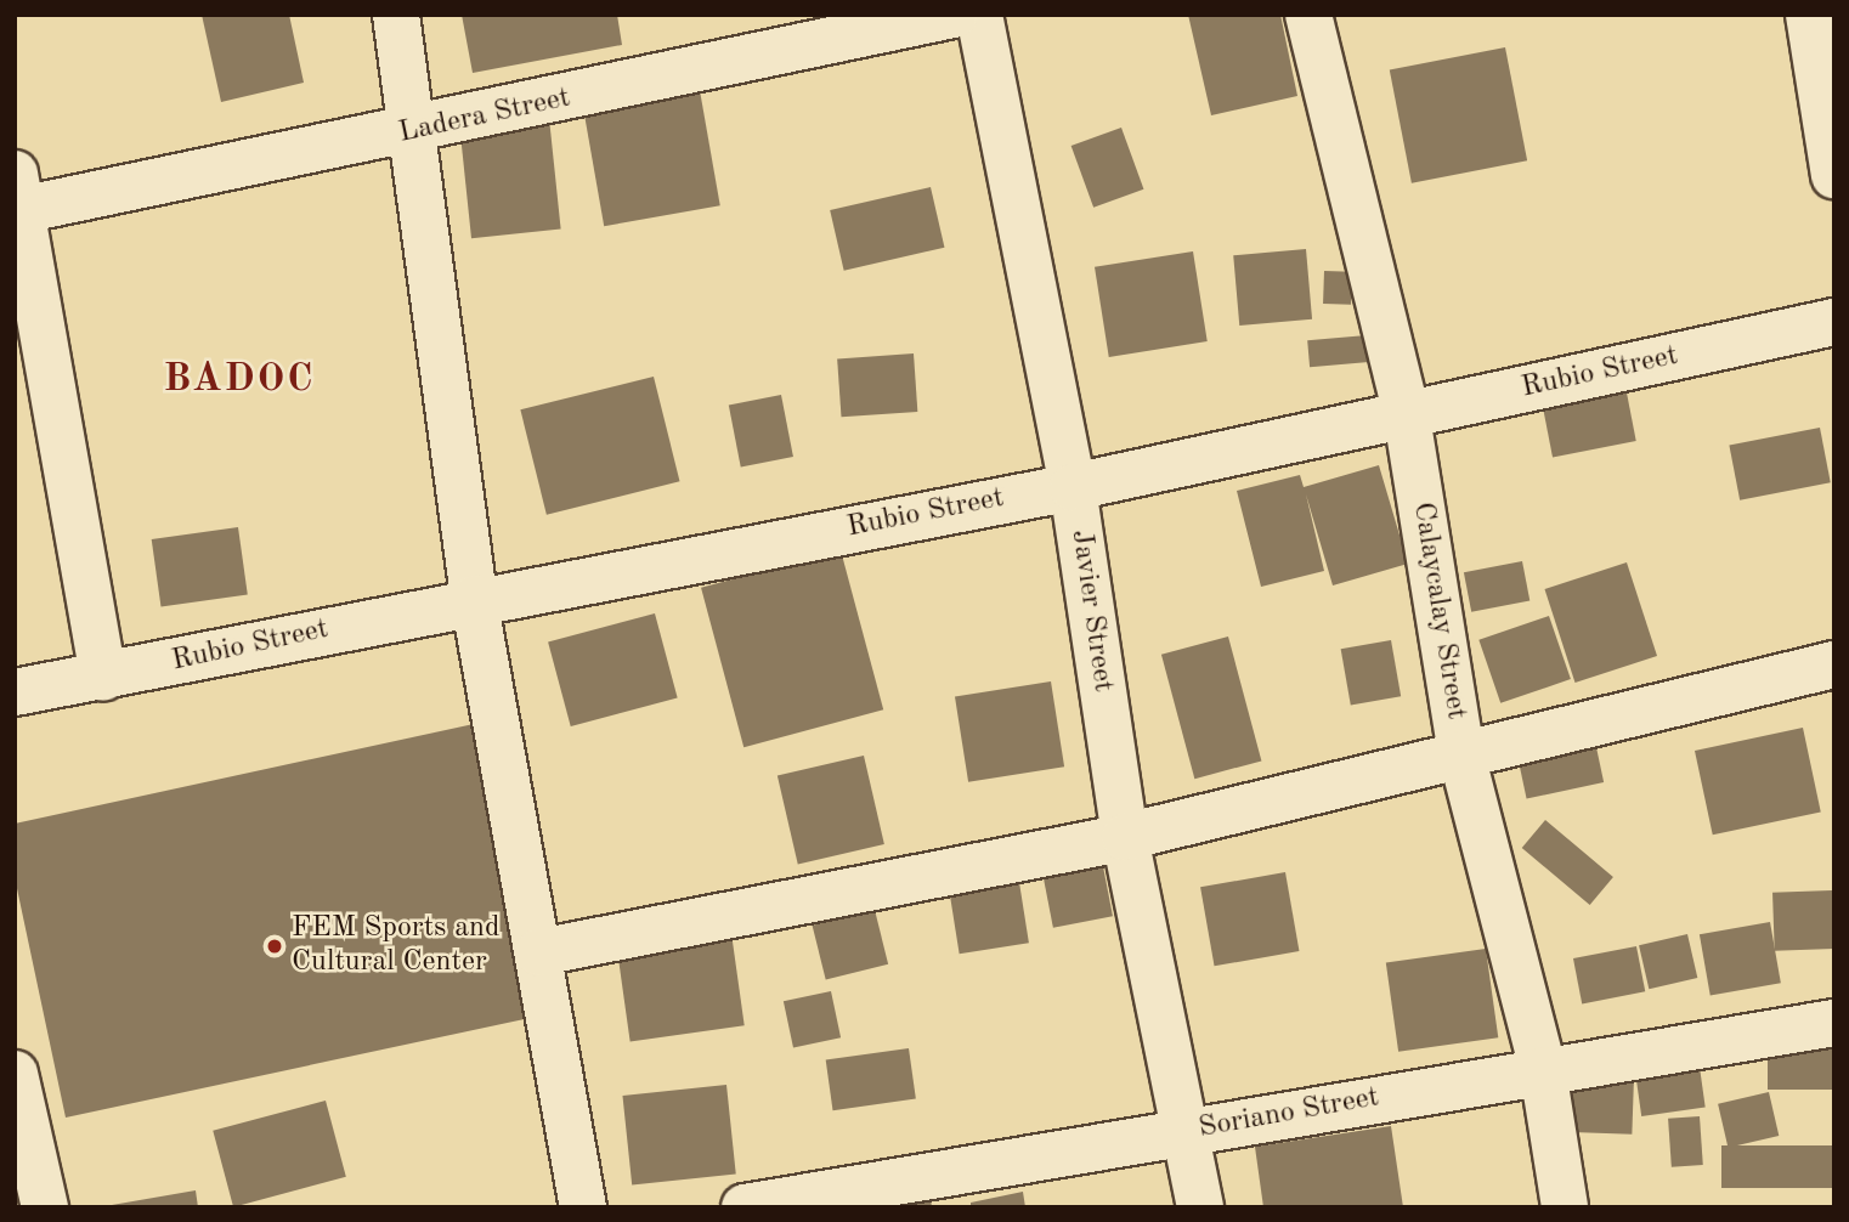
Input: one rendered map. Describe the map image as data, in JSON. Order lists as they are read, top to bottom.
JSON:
{
  "streets": {
    "street": [
      "Ladera Street",
      "Rubio Street",
      "Javier Street",
      "Calaycalay Street",
      "Soriano Street"
    ]
  },
  "crossings": [
    ["Rubio Street", "Javier Street"],
    ["Rubio Street", "Calaycalay Street"],
    ["Javier Street", "Soriano Street"],
    ["Calaycalay Street", "Soriano Street"]
  ],
  "districts": ["BADOC"],
  "places": ["FEM Sports and Cultural Center"]
}
